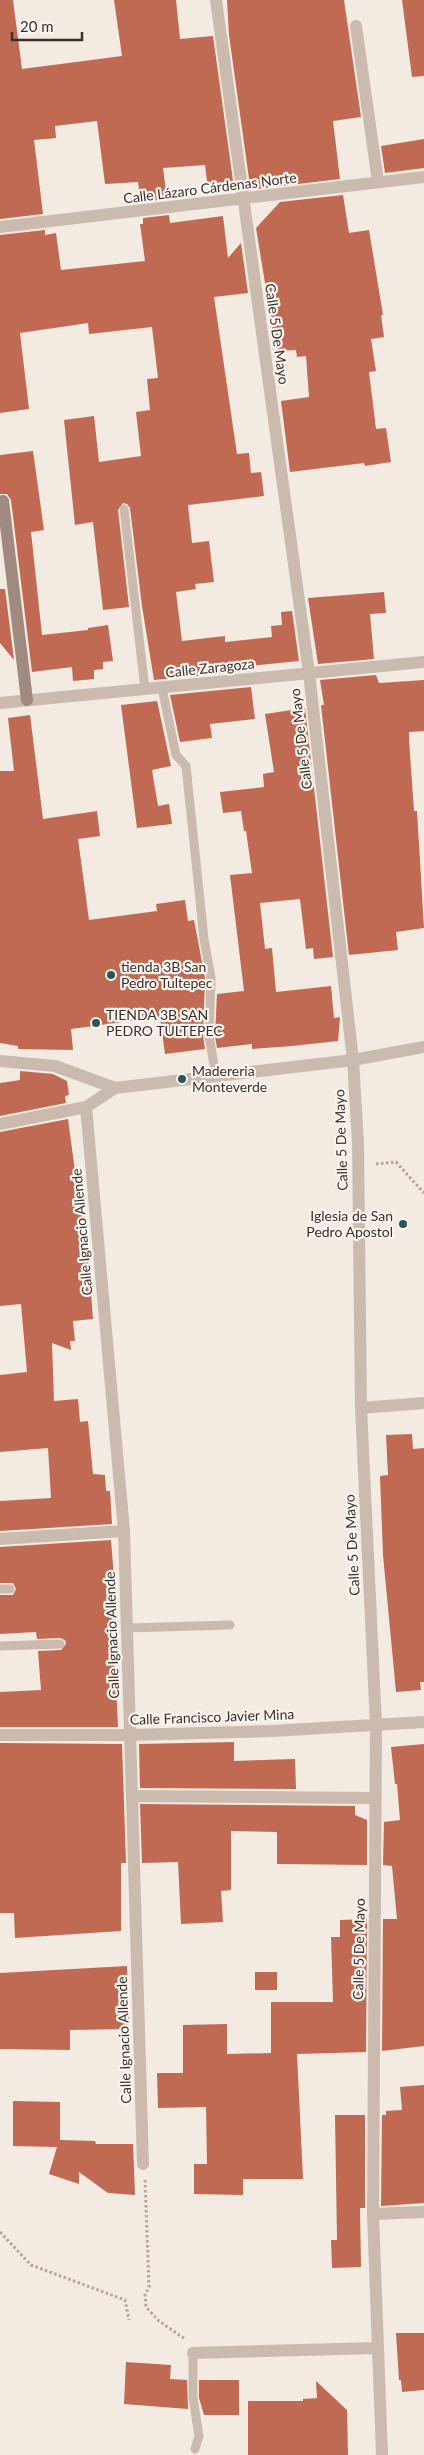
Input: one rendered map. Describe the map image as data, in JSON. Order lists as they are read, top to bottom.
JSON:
{
  "streets": {
    "street": [
      "Calle Lázaro Cárdenas Norte",
      "Calle 5 De Mayo",
      "Calle Zaragoza",
      "Calle Ignacio Allende",
      "Calle Francisco Javier Mina"
    ]
  },
  "crossings": [
    ["Calle Lázaro Cárdenas Norte", "Calle 5 De Mayo"],
    ["Calle 5 De Mayo", "Calle Zaragoza"],
    ["Calle 5 De Mayo", "Calle Francisco Javier Mina"],
    ["Calle Ignacio Allende", "Calle Francisco Javier Mina"]
  ],
  "places": [
    "tienda 3B San Pedro Tultepec",
    "TIENDA 3B SAN PEDRO TULTEPEC",
    "Madereria Monteverde",
    "Iglesia de San Pedro Apostol"
  ],
  "scale_bar": "20 m"
}
